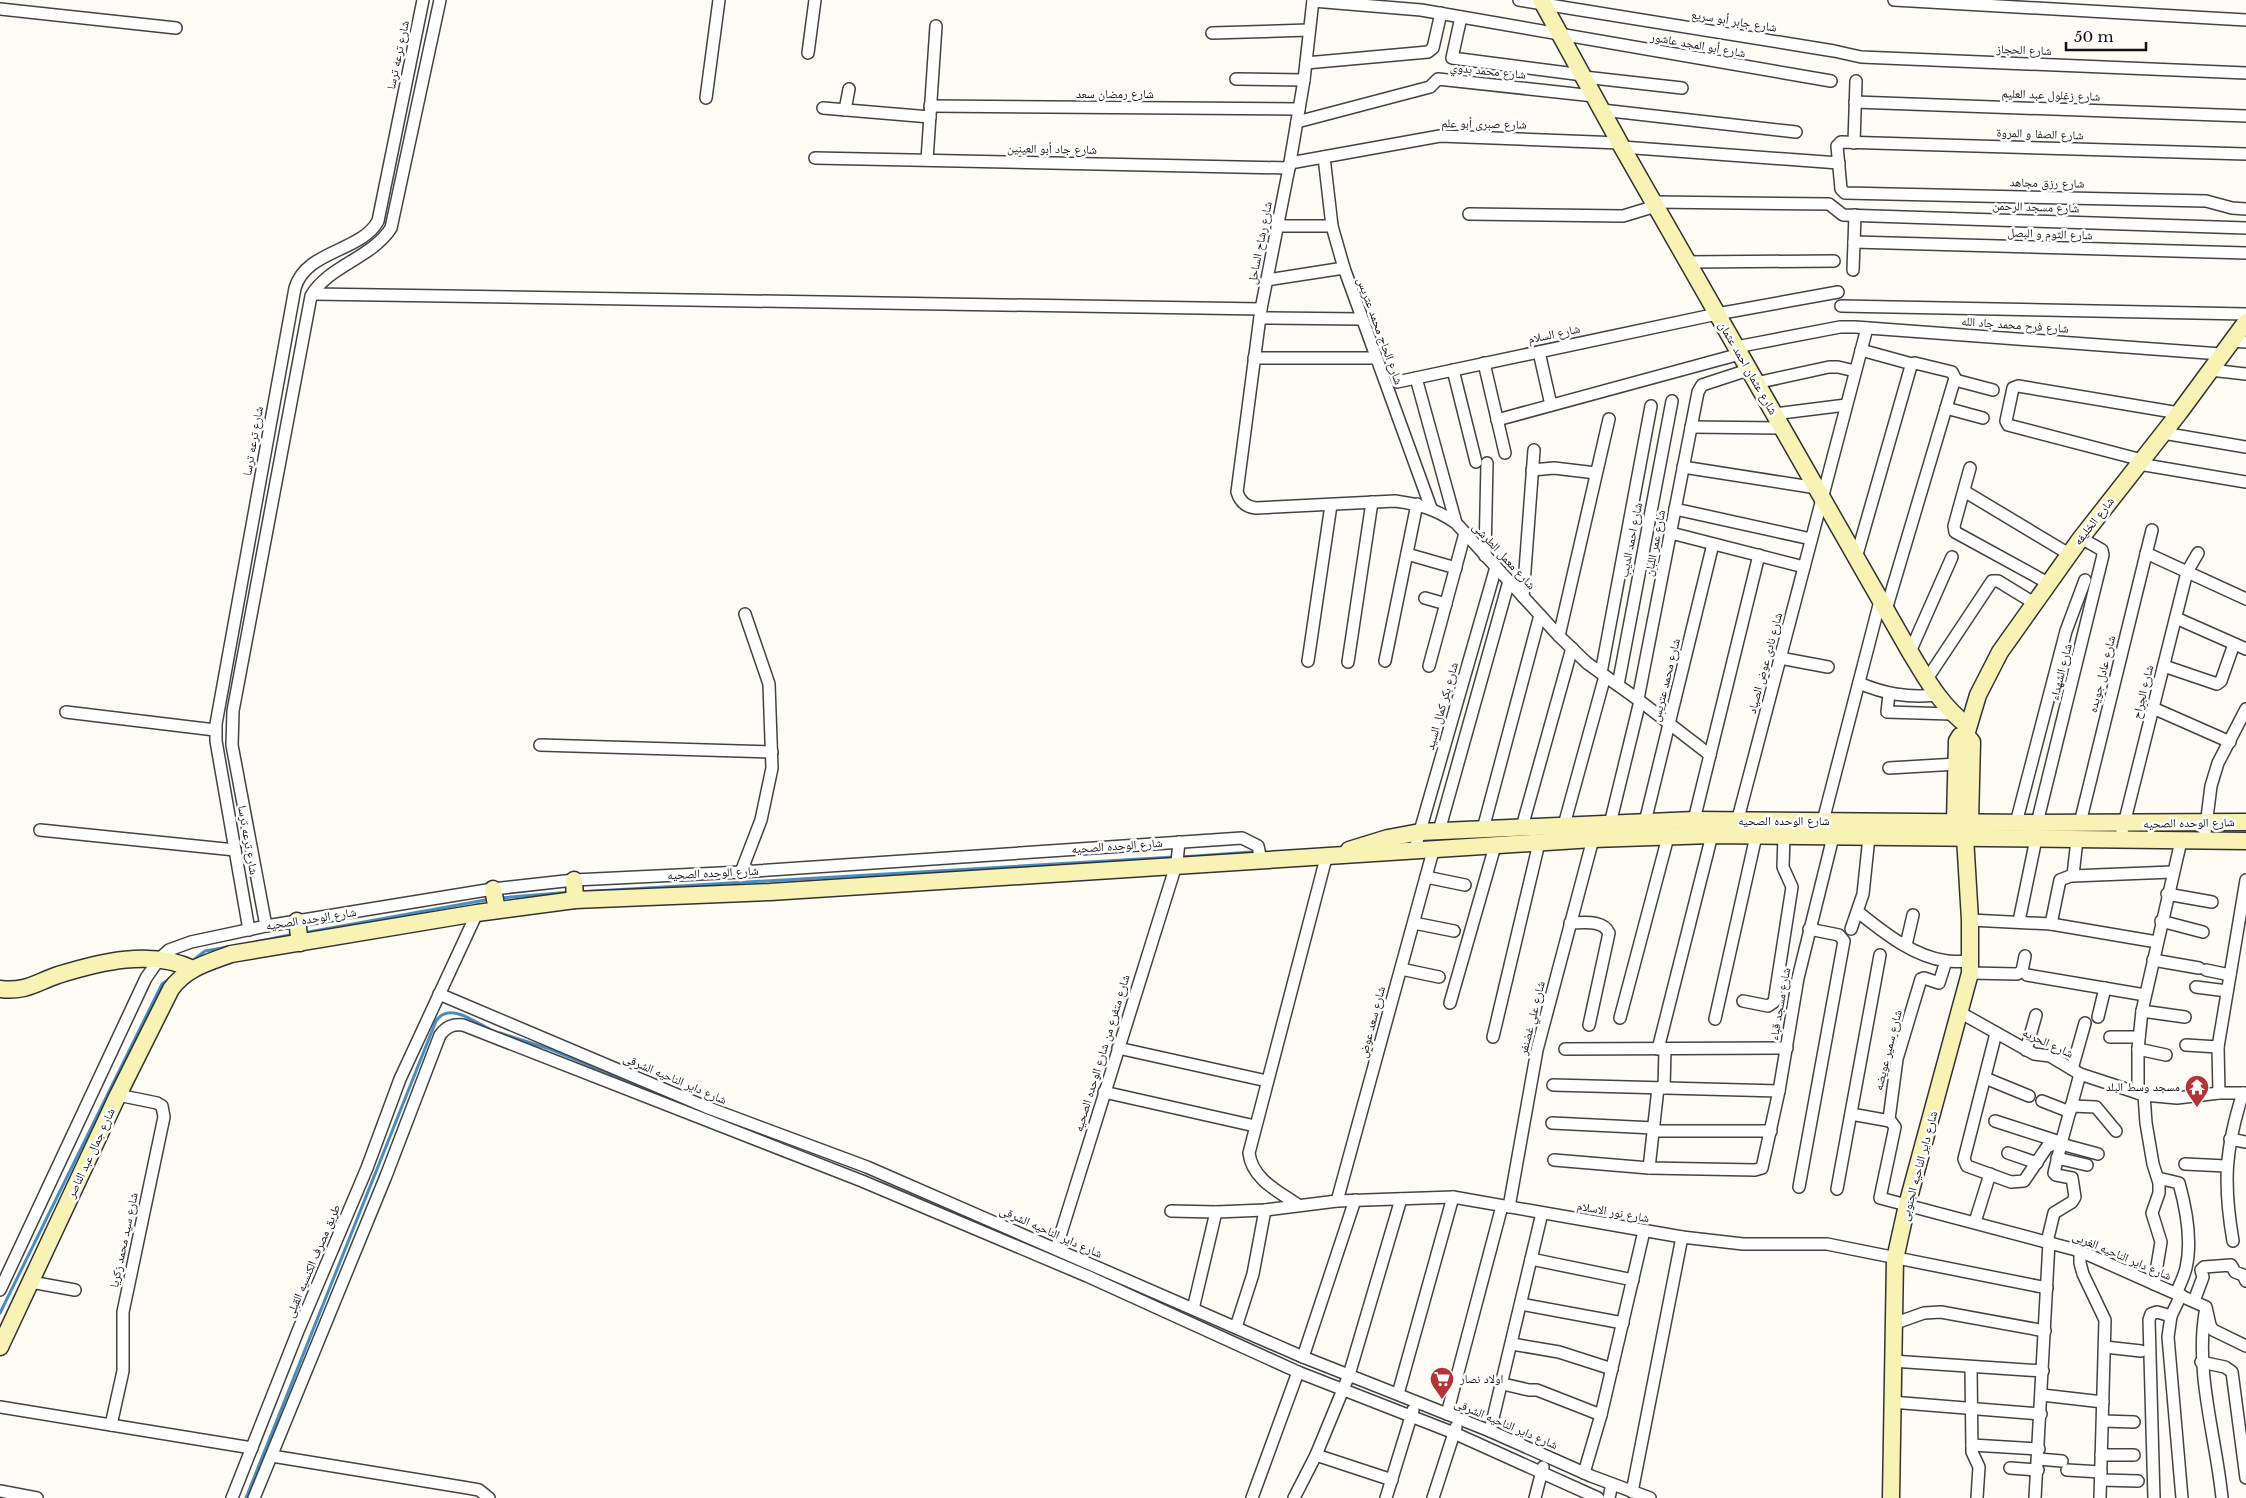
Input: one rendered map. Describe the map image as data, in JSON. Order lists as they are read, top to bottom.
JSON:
{
  "streets": {
    "street": [
      "شارع جابر أبو سريع",
      "شارع أبو المجد عاشور",
      "شارع الحجاز",
      "شارع ترعه ترسا",
      "شارع محمد بدوي",
      "شارع رمضان سعد",
      "شارع زغلول عبد العليم",
      "شارع صبرى أبو علم",
      "شارع الصفا و المروة",
      "شارع جاد أبو العينين",
      "شارع رزق مجاهد",
      "شارع مسجد الرحمن",
      "شارع الثوم و البصل",
      "شارع رشاح الساحل",
      "شارع فرح محمد جاد الله",
      "شارع الحاج محمد عتريس",
      "شارع السلام",
      "شارع عثمان احمد عثمان",
      "شارع الخليفه",
      "شارع احمد الديب",
      "شارع عمر اللبان",
      "شارع معمل الطرشى",
      "شارع نادى عوض الصياد",
      "شارع الشهداء",
      "شارع عادل جويده",
      "شارع محمد عتريس",
      "شارع الجراح",
      "شارع بكر كمال السيد",
      "شارع الوحده الصحيه",
      "شارع مسجد قباء",
      "شارع علي غضنفر",
      "شارع سعد عوض",
      "شارع الحريه",
      "شارع سمير عويضه",
      "شارع متفرع من شارع الوحده الصحيه",
      "شارع داير الناحيه الشرقى",
      "شارع جمال عبد الناصر",
      "شارع داير الناحيه الجنوبى",
      "شارع نور الاسلام",
      "شارع سيد محمد زكريا",
      "شارع داير الناحيه الغربى",
      "طريق مصرف الكنسيه القبلى"
    ]
  },
  "crossings": [
    ["شارع جابر أبو سريع", "شارع الحجاز"],
    ["شارع جابر أبو سريع", "شارع عثمان احمد عثمان"],
    ["شارع أبو المجد عاشور", "شارع رشاح الساحل"],
    ["شارع أبو المجد عاشور", "شارع عثمان احمد عثمان"],
    ["شارع ترعه ترسا", "شارع الوحده الصحيه"],
    ["شارع محمد بدوي", "شارع رشاح الساحل"],
    ["شارع محمد بدوي", "شارع عثمان احمد عثمان"],
    ["شارع رمضان سعد", "شارع رشاح الساحل"],
    ["شارع صبرى أبو علم", "شارع الصفا و المروة"],
    ["شارع صبرى أبو علم", "شارع جاد أبو العينين"],
    ["شارع صبرى أبو علم", "شارع رزق مجاهد"],
    ["شارع صبرى أبو علم", "شارع رشاح الساحل"],
    ["شارع صبرى أبو علم", "شارع الحاج محمد عتريس"],
    ["شارع صبرى أبو علم", "شارع عثمان احمد عثمان"],
    ["شارع الصفا و المروة", "شارع رزق مجاهد"],
    ["شارع جاد أبو العينين", "شارع رشاح الساحل"],
    ["شارع مسجد الرحمن", "شارع عثمان احمد عثمان"],
    ["شارع رشاح الساحل", "شارع معمل الطرشى"],
    ["شارع فرح محمد جاد الله", "شارع عثمان احمد عثمان"],
    ["شارع فرح محمد جاد الله", "شارع الخليفه"],
    ["شارع فرح محمد جاد الله", "شارع نادى عوض الصياد"],
    ["شارع الحاج محمد عتريس", "شارع معمل الطرشى"],
    ["شارع السلام", "شارع عثمان احمد عثمان"],
    ["شارع عثمان احمد عثمان", "شارع الخليفه"],
    ["شارع عثمان احمد عثمان", "شارع عمر اللبان"],
    ["شارع عثمان احمد عثمان", "شارع نادى عوض الصياد"],
    ["شارع الخليفه", "شارع الشهداء"],
    ["شارع الخليفه", "شارع الوحده الصحيه"],
    ["شارع احمد الديب", "شارع معمل الطرشى"],
    ["شارع عمر اللبان", "شارع معمل الطرشى"],
    ["شارع عمر اللبان", "شارع الوحده الصحيه"],
    ["شارع معمل الطرشى", "شارع محمد عتريس"],
    ["شارع معمل الطرشى", "شارع بكر كمال السيد"],
    ["شارع معمل الطرشى", "شارع علي غضنفر"],
    ["شارع نادى عوض الصياد", "شارع الوحده الصحيه"],
    ["شارع الشهداء", "شارع الوحده الصحيه"],
    ["شارع عادل جويده", "شارع الوحده الصحيه"],
    ["شارع محمد عتريس", "شارع الوحده الصحيه"],
    ["شارع الجراح", "شارع الوحده الصحيه"],
    ["شارع بكر كمال السيد", "شارع الوحده الصحيه"],
    ["شارع الوحده الصحيه", "شارع مسجد قباء"],
    ["شارع الوحده الصحيه", "شارع علي غضنفر"],
    ["شارع الوحده الصحيه", "شارع سعد عوض"],
    ["شارع الوحده الصحيه", "شارع متفرع من شارع الوحده الصحيه"],
    ["شارع الوحده الصحيه", "شارع جمال عبد الناصر"],
    ["شارع الوحده الصحيه", "شارع داير الناحيه الجنوبى"],
    ["شارع الوحده الصحيه", "طريق مصرف الكنسيه القبلى"],
    ["شارع علي غضنفر", "شارع داير الناحيه الشرقى"],
    ["شارع علي غضنفر", "شارع نور الاسلام"],
    ["شارع سعد عوض", "شارع نور الاسلام"],
    ["شارع الحريه", "شارع داير الناحيه الجنوبى"],
    ["شارع سمير عويضه", "شارع داير الناحيه الجنوبى"],
    ["شارع سمير عويضه", "شارع داير الناحيه الغربى"],
    ["شارع متفرع من شارع الوحده الصحيه", "شارع داير الناحيه الشرقى"],
    ["شارع داير الناحيه الشرقى", "طريق مصرف الكنسيه القبلى"],
    ["شارع جمال عبد الناصر", "شارع سيد محمد زكريا"],
    ["شارع داير الناحيه الجنوبى", "شارع نور الاسلام"],
    ["شارع داير الناحيه الجنوبى", "شارع داير الناحيه الغربى"]
  ],
  "places": {
    "temple": ["مسجد وسط البلد"],
    "supermarket": ["اولاد نصار"]
  },
  "scale_bar": "50 m"
}
